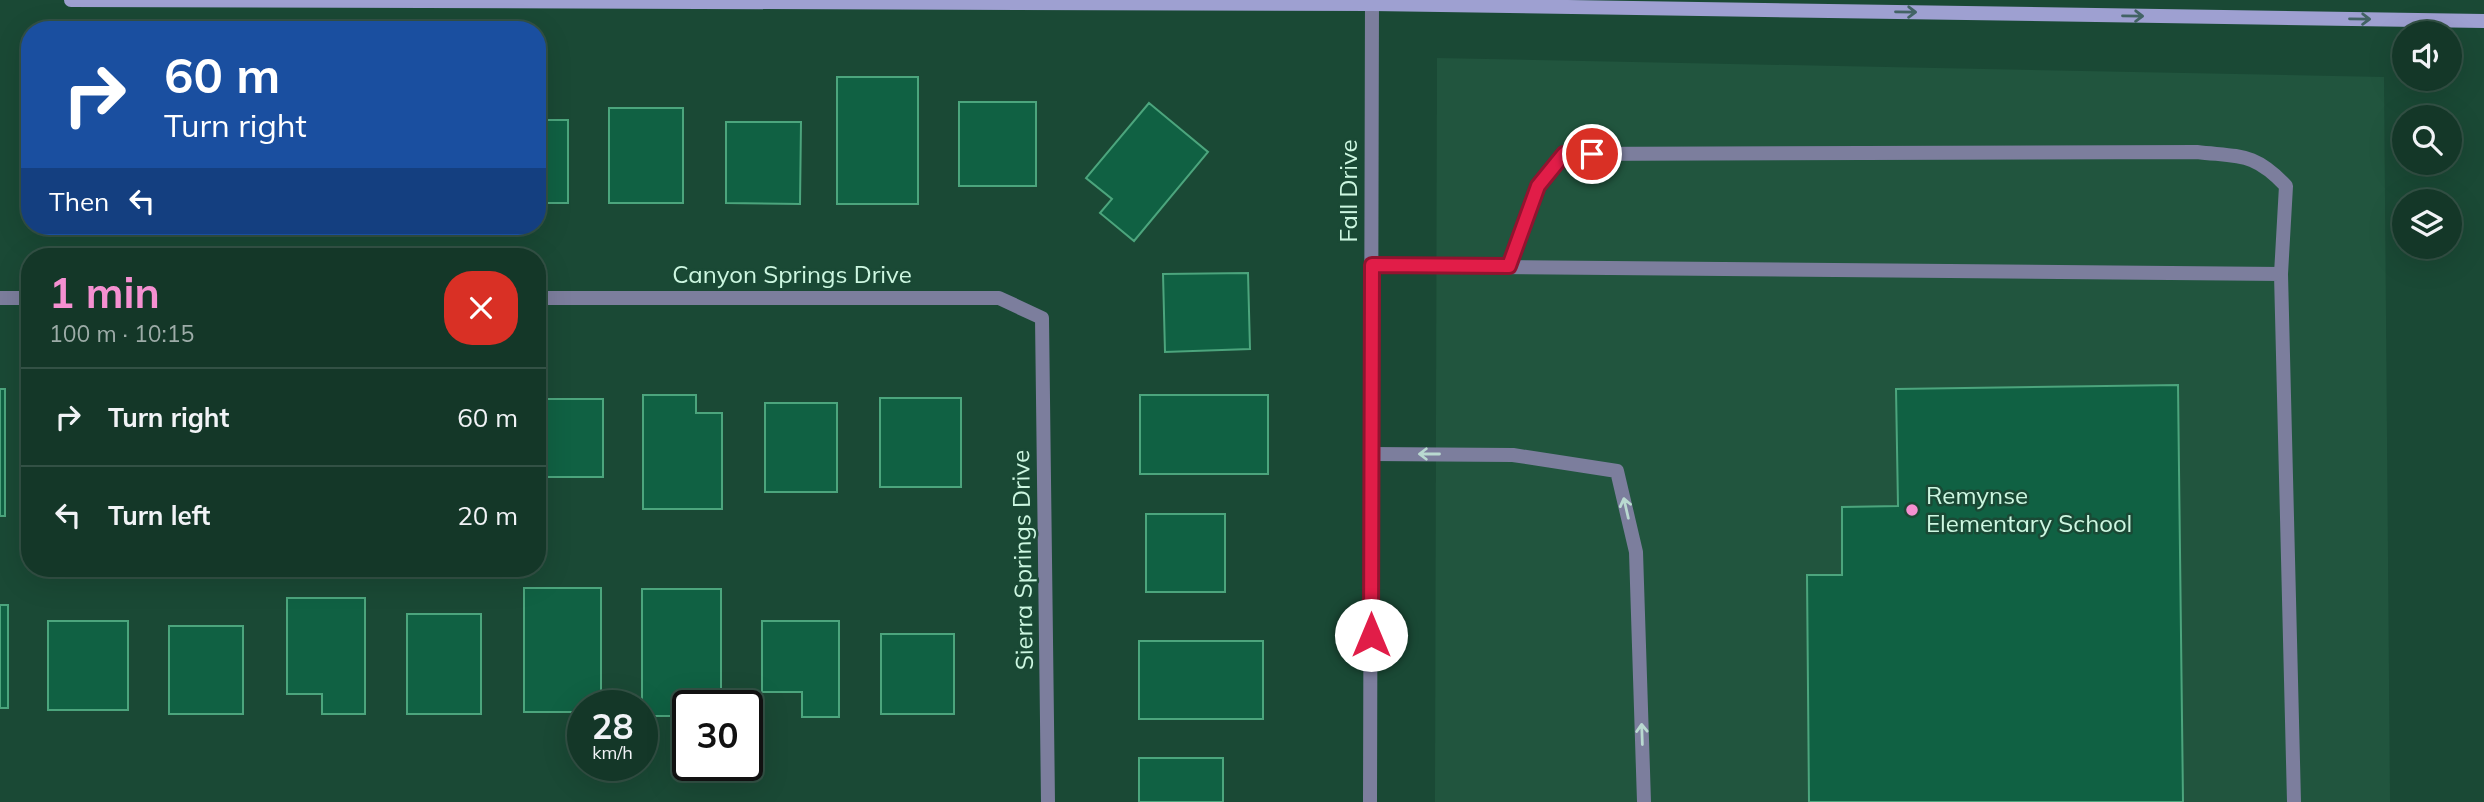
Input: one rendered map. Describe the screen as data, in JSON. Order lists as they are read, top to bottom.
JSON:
{
  "streets": {
    "street": ["Fall Drive", "Canyon Springs Drive", "Sierra Springs Drive"]
  },
  "crossings": [
    ["Canyon Springs Drive", "Sierra Springs Drive"]
  ],
  "places": ["Remynse Elementary School"],
  "page": {
    "turn": ["60 m", "Turn right"],
    "then": "Then",
    "heading": ["1 min", "100 m · 10:15"],
    "list": [
      {
        "name": "Turn right",
        "value": "60 m"
      },
      {
        "name": "Turn left",
        "value": "20 m"
      }
    ],
    "speed": "28 km/h",
    "limit": "30"
  }
}
